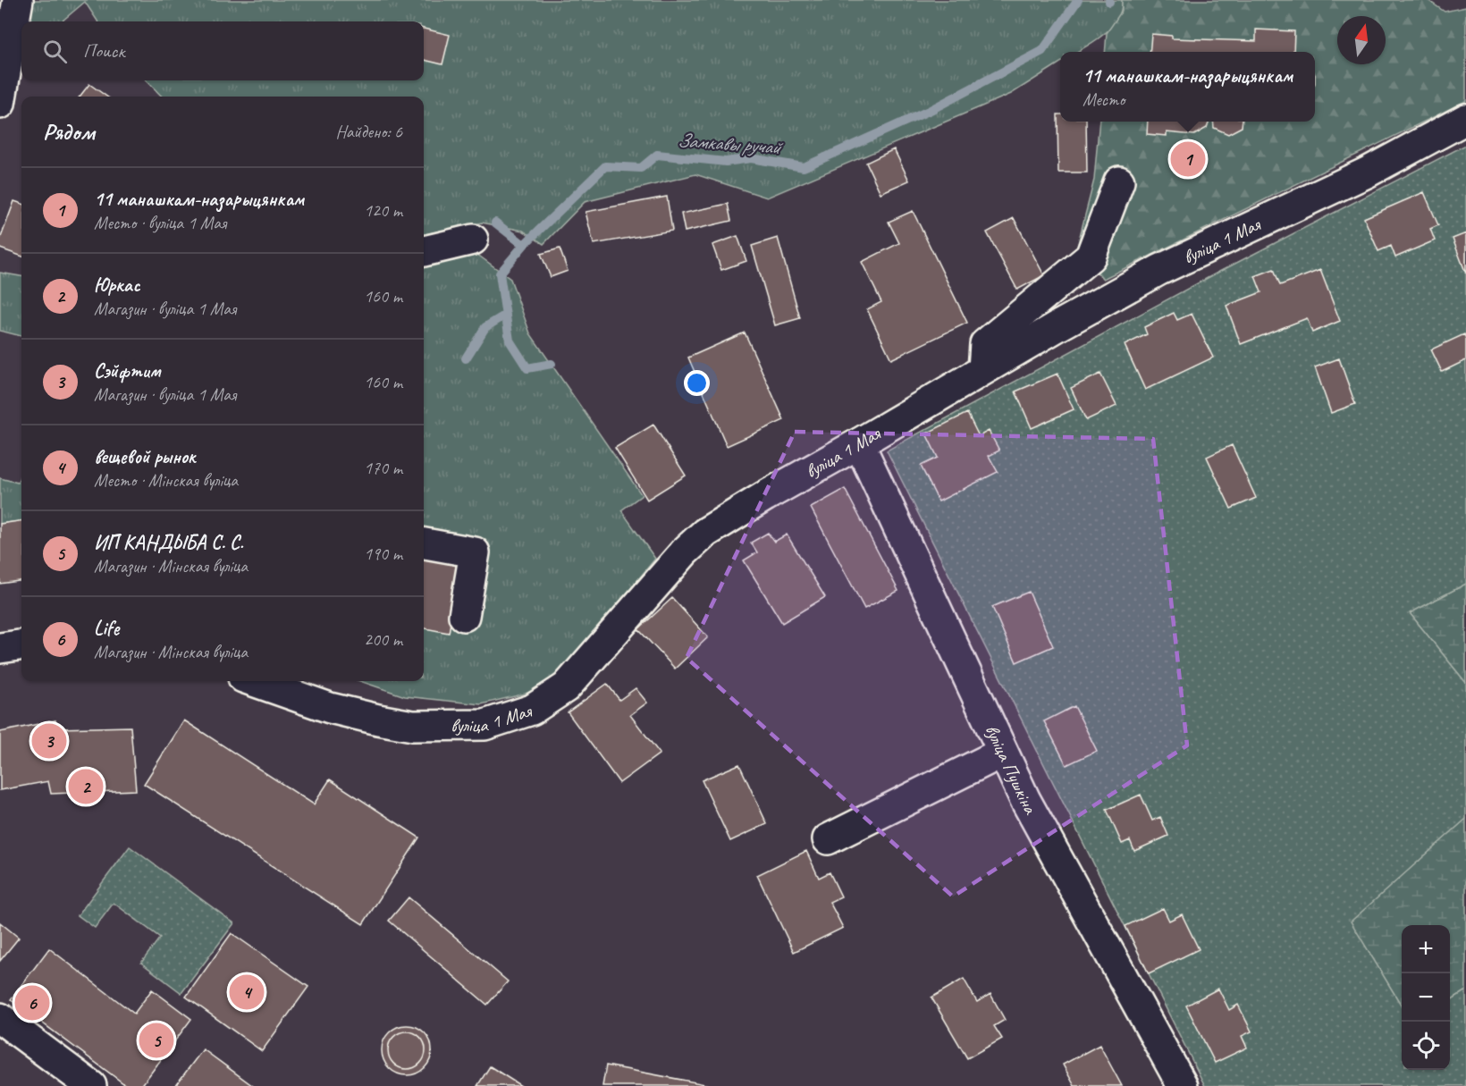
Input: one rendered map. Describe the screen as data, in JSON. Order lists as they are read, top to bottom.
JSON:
{
  "streets": {
    "street": ["вуліца 1 Мая", "вуліца Пушкіна"]
  },
  "crossings": [
    ["вуліца 1 Мая", "вуліца Пушкіна"]
  ],
  "water": ["Замкавы ручай"],
  "north": "top",
  "page": {
    "search": "Поиск",
    "popup": ["11 манашкам-назарыцянкам", "Место"],
    "heading": ["Рядом", "Найдено: 6"],
    "pins": [
      "1",
      "3",
      "2",
      "4",
      "6",
      "5"
    ],
    "list": [
      {
        "mark": "1",
        "name": "11 манашкам-назарыцянкам",
        "note": "Место · вуліца 1 Мая",
        "value": "120 m"
      },
      {
        "mark": "2",
        "name": "Юркас",
        "note": "Магазин · вуліца 1 Мая",
        "value": "160 m"
      },
      {
        "mark": "3",
        "name": "Сэйфтим",
        "note": "Магазин · вуліца 1 Мая",
        "value": "160 m"
      },
      {
        "mark": "4",
        "name": "вещевой рынок",
        "note": "Место · Мінская вуліца",
        "value": "170 m"
      },
      {
        "mark": "5",
        "name": "ИП КАНДЫБА С. С.",
        "note": "Магазин · Мінская вуліца",
        "value": "190 m"
      },
      {
        "mark": "6",
        "name": "Life",
        "note": "Магазин · Мінская вуліца",
        "value": "200 m"
      }
    ],
    "map_buttons": ["+", "−"]
  }
}
